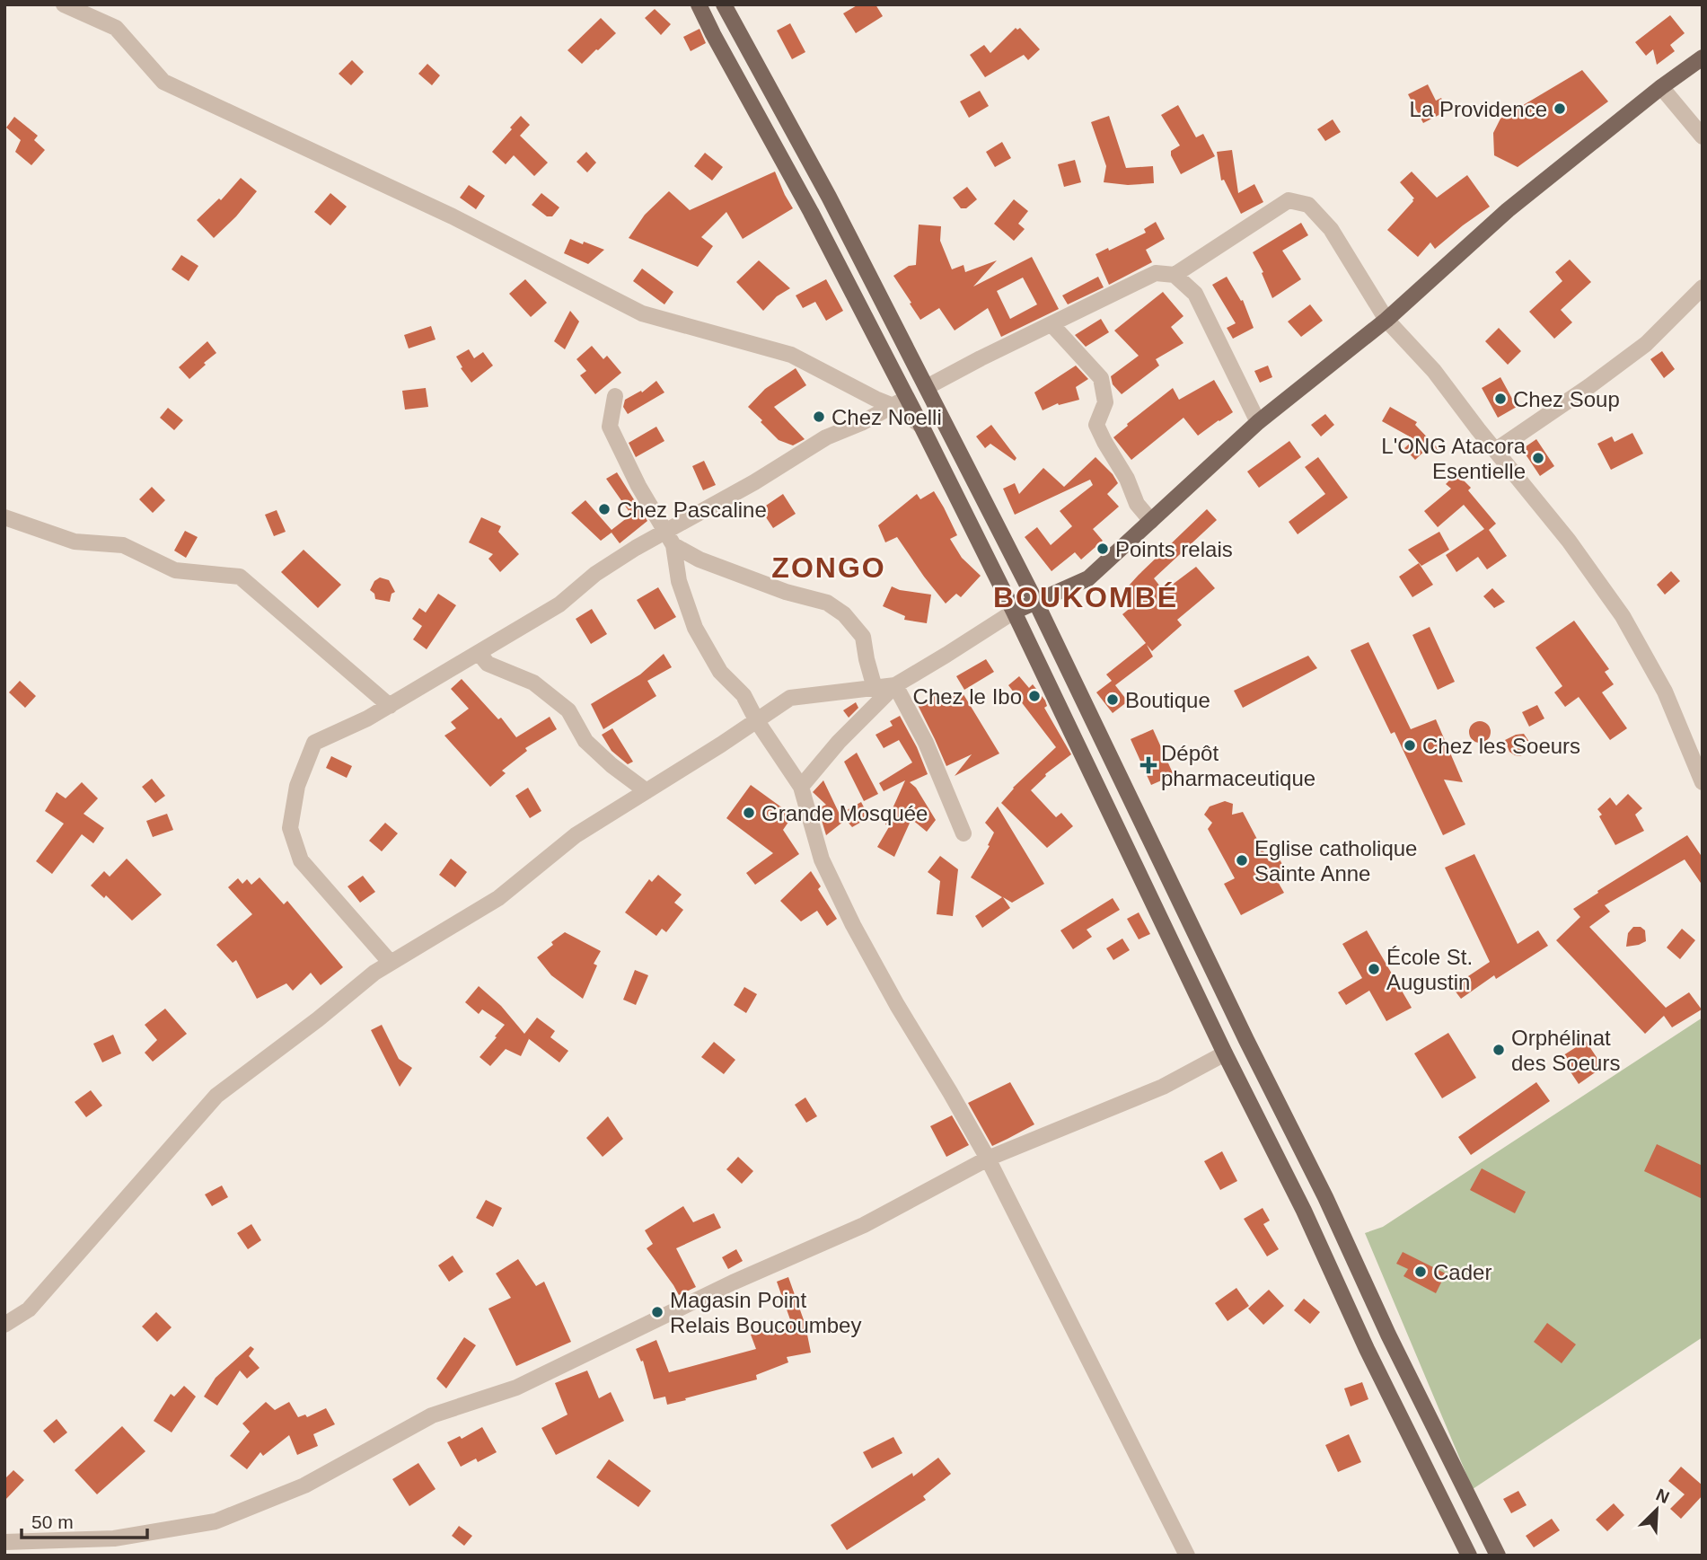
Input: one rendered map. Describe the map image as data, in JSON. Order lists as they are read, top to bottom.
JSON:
{
  "districts": ["ZONGO", "BOUKOMBÉ"],
  "places": {
    "other": [
      "La Providence",
      "Chez Soup",
      "Chez Noelli",
      "L'ONG Atacora Esentielle",
      "Chez Pascaline",
      "Points relais",
      "Chez le Ibo",
      "Boutique",
      "Chez les Soeurs",
      "Grande Mosquée",
      "Eglise catholique Sainte Anne",
      "École St. Augustin",
      "Orphélinat des Soeurs",
      "Cader",
      "Magasin Point Relais Boucoumbey"
    ],
    "health": ["Dépôt pharmaceutique"]
  },
  "scale_bar": "50 m",
  "north": "top right"
}
